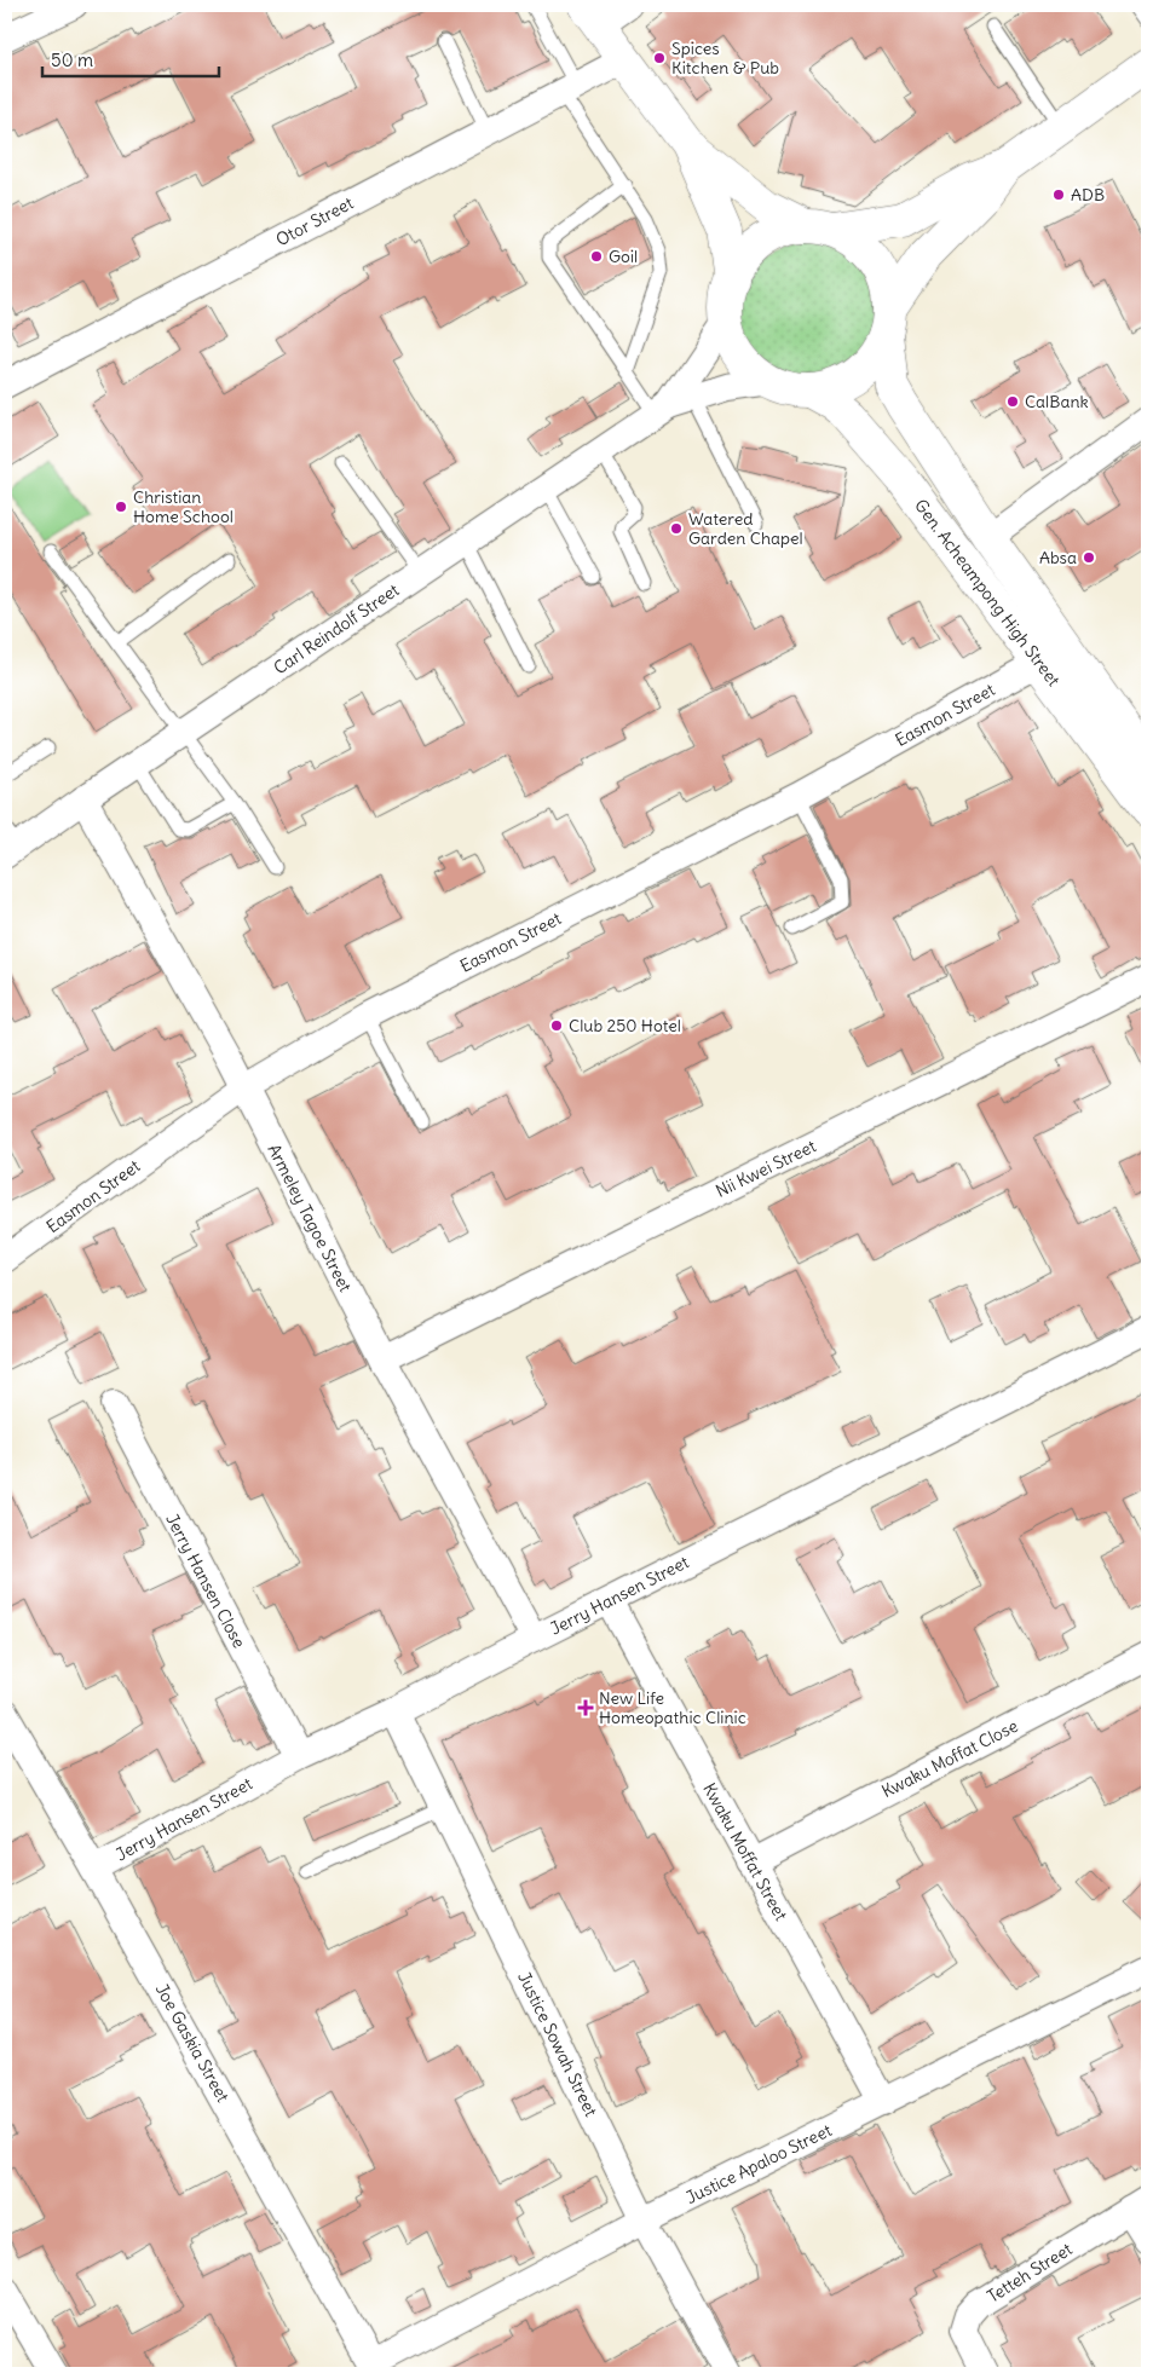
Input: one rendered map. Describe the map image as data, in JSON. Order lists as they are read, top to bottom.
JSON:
{
  "streets": {
    "main road": ["Gen. Acheampong High Street"],
    "street": [
      "Otor Street",
      "Carl Reindolf Street",
      "Easmon Street",
      "Nii Kwei Street",
      "Armeley Tagoe Street",
      "Jerry Hansen Close",
      "Jerry Hansen Street",
      "Kwaku Moffat Close",
      "Kwaku Moffat Street",
      "Joe Gaskia Street",
      "Justice Sowah Street",
      "Justice Apaloo Street",
      "Tetteh Street"
    ]
  },
  "crossings": [
    ["Gen. Acheampong High Street", "Carl Reindolf Street"],
    ["Gen. Acheampong High Street", "Easmon Street"],
    ["Carl Reindolf Street", "Armeley Tagoe Street"],
    ["Easmon Street", "Armeley Tagoe Street"],
    ["Nii Kwei Street", "Armeley Tagoe Street"],
    ["Armeley Tagoe Street", "Jerry Hansen Street"],
    ["Jerry Hansen Close", "Jerry Hansen Street"],
    ["Jerry Hansen Street", "Kwaku Moffat Street"],
    ["Jerry Hansen Street", "Joe Gaskia Street"],
    ["Jerry Hansen Street", "Justice Sowah Street"],
    ["Kwaku Moffat Close", "Kwaku Moffat Street"],
    ["Kwaku Moffat Street", "Justice Apaloo Street"],
    ["Joe Gaskia Street", "Justice Apaloo Street"],
    ["Justice Sowah Street", "Justice Apaloo Street"]
  ],
  "places": {
    "other": [
      "Spices Kitchen & Pub",
      "ADB",
      "Goil",
      "CalBank",
      "Christian Home School",
      "Watered Garden Chapel",
      "Absa",
      "Club 250 Hotel"
    ],
    "health": ["New Life Homeopathic Clinic"]
  },
  "scale_bar": "50 m"
}
